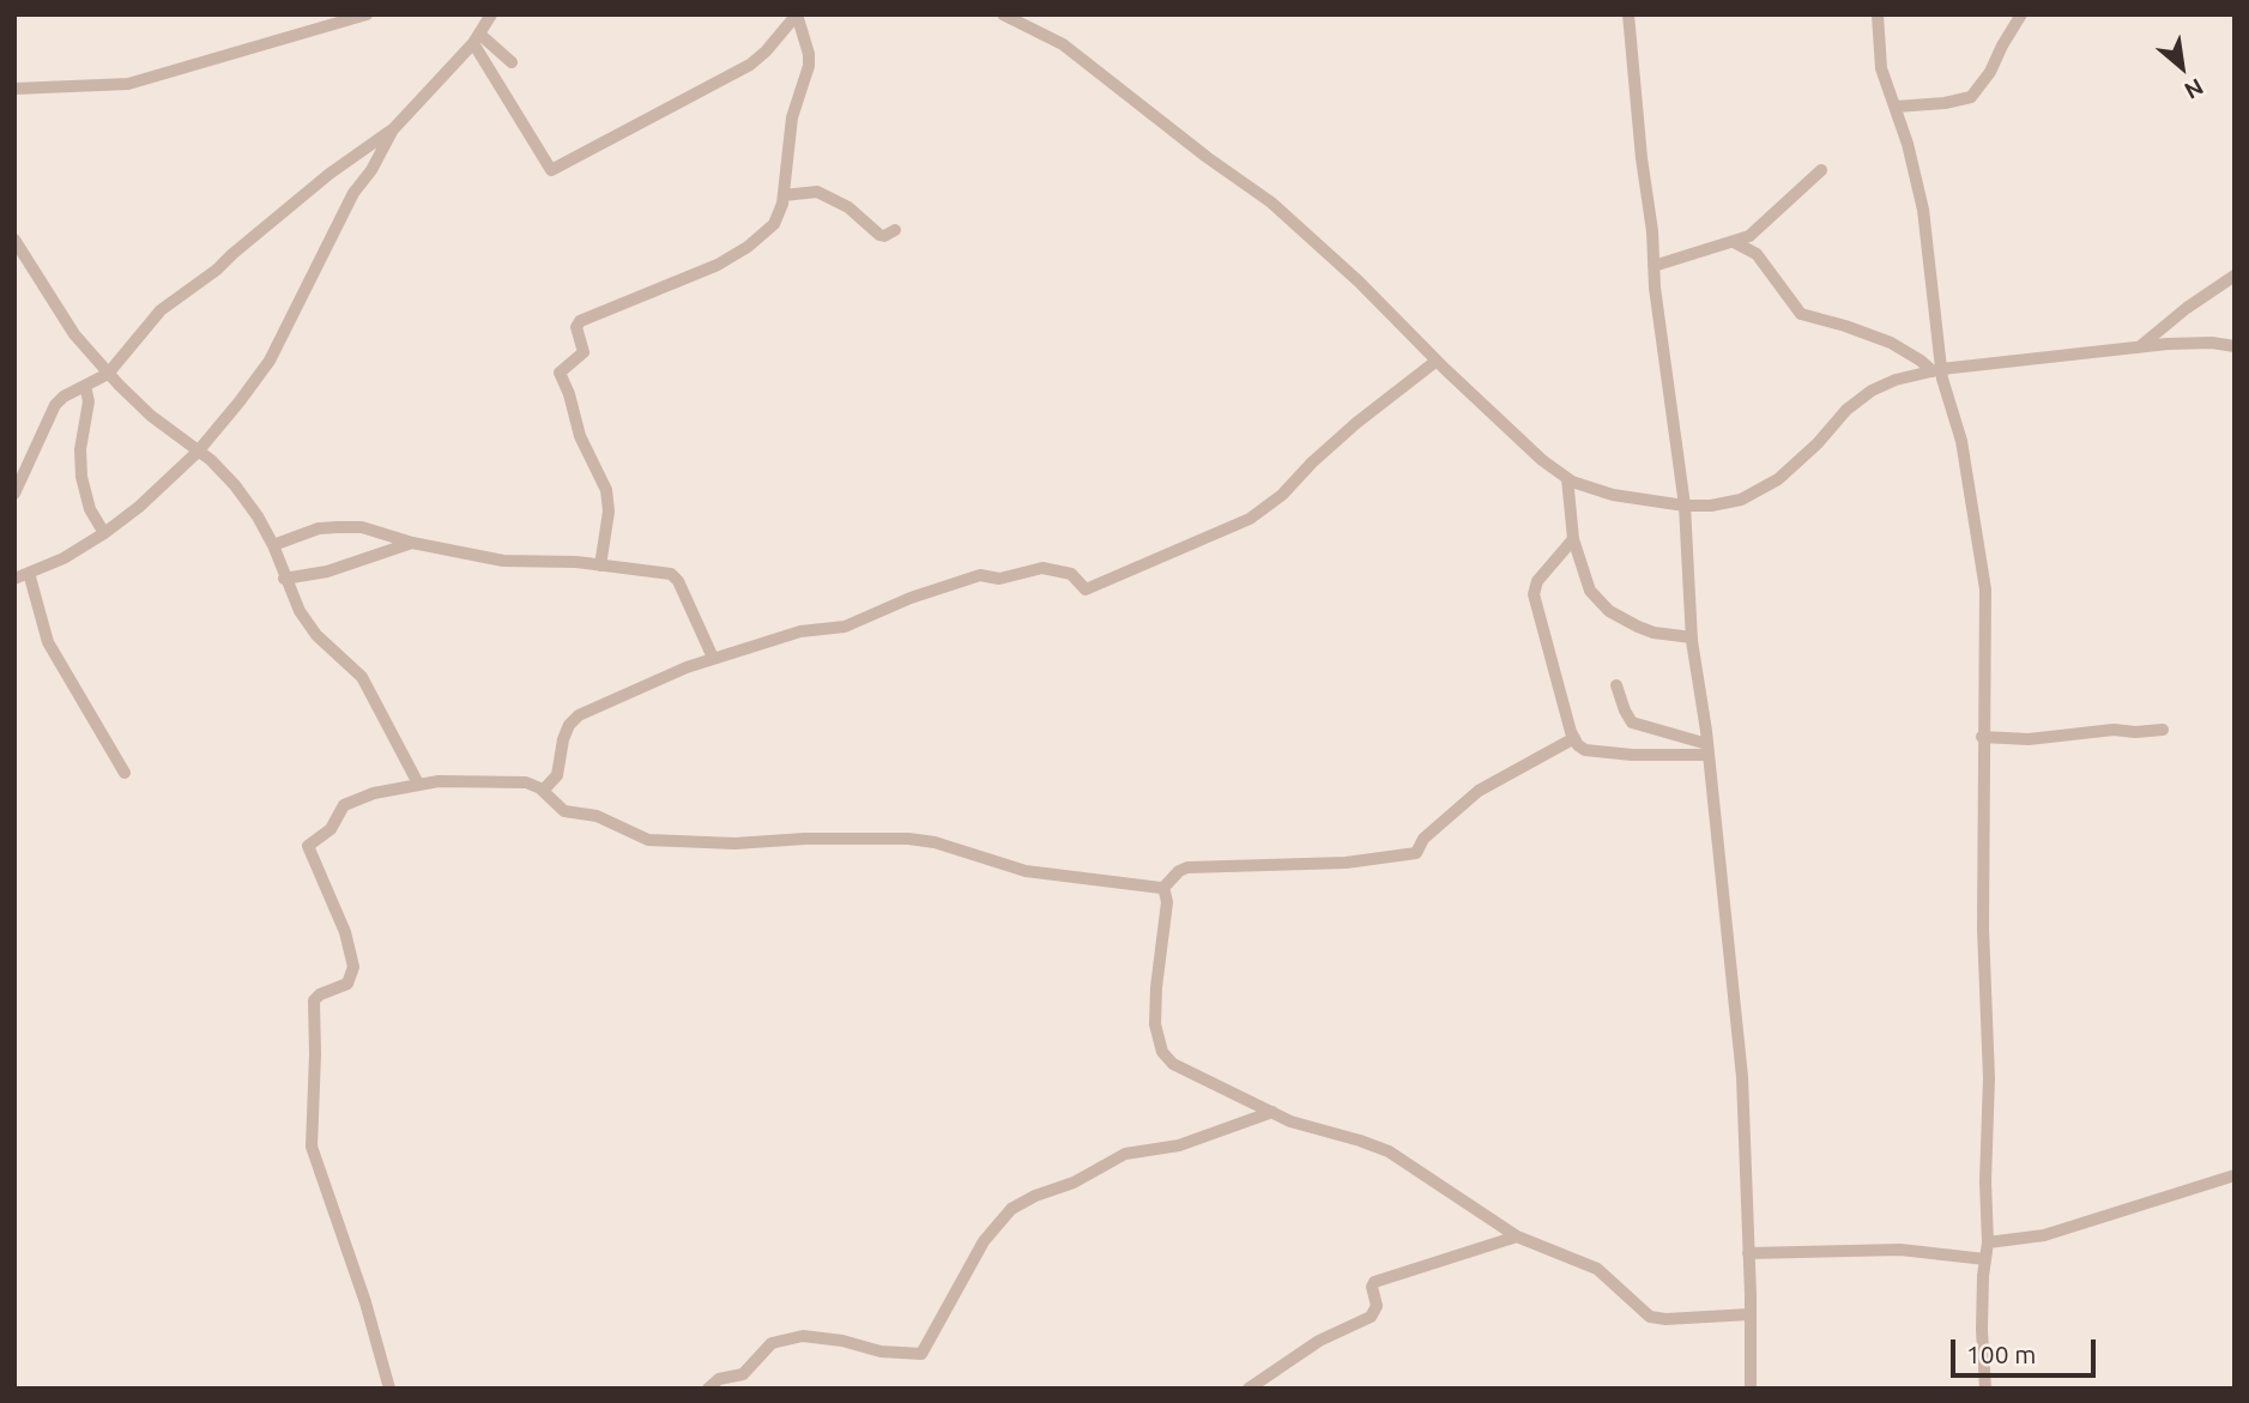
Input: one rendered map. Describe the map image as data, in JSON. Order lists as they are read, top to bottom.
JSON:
{
  "scale_bar": "100 m",
  "north": "bottom right"
}
